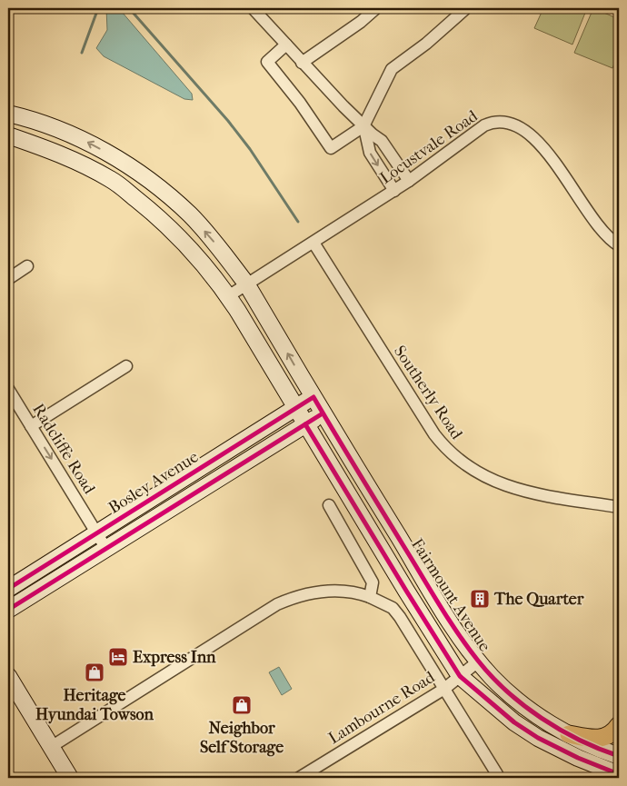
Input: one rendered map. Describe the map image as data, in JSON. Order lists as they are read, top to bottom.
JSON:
{
  "streets": {
    "main road": ["Bosley Avenue", "Fairmount Avenue"],
    "street": [
      "Locustvale Road",
      "Southerly Road",
      "Radcliffe Road",
      "Lambourne Road"
    ]
  },
  "crossings": [
    ["Locustvale Road", "Southerly Road"],
    ["Locustvale Road", "Fairmount Avenue"],
    ["Radcliffe Road", "Bosley Avenue"],
    ["Bosley Avenue", "Fairmount Avenue"],
    ["Fairmount Avenue", "Lambourne Road"]
  ],
  "one_way": ["Radcliffe Road"],
  "places": {
    "building": ["The Quarter"],
    "hotel": ["Express Inn"],
    "shop": ["Heritage Hyundai Towson", "Neighbor Self Storage"]
  }
}
